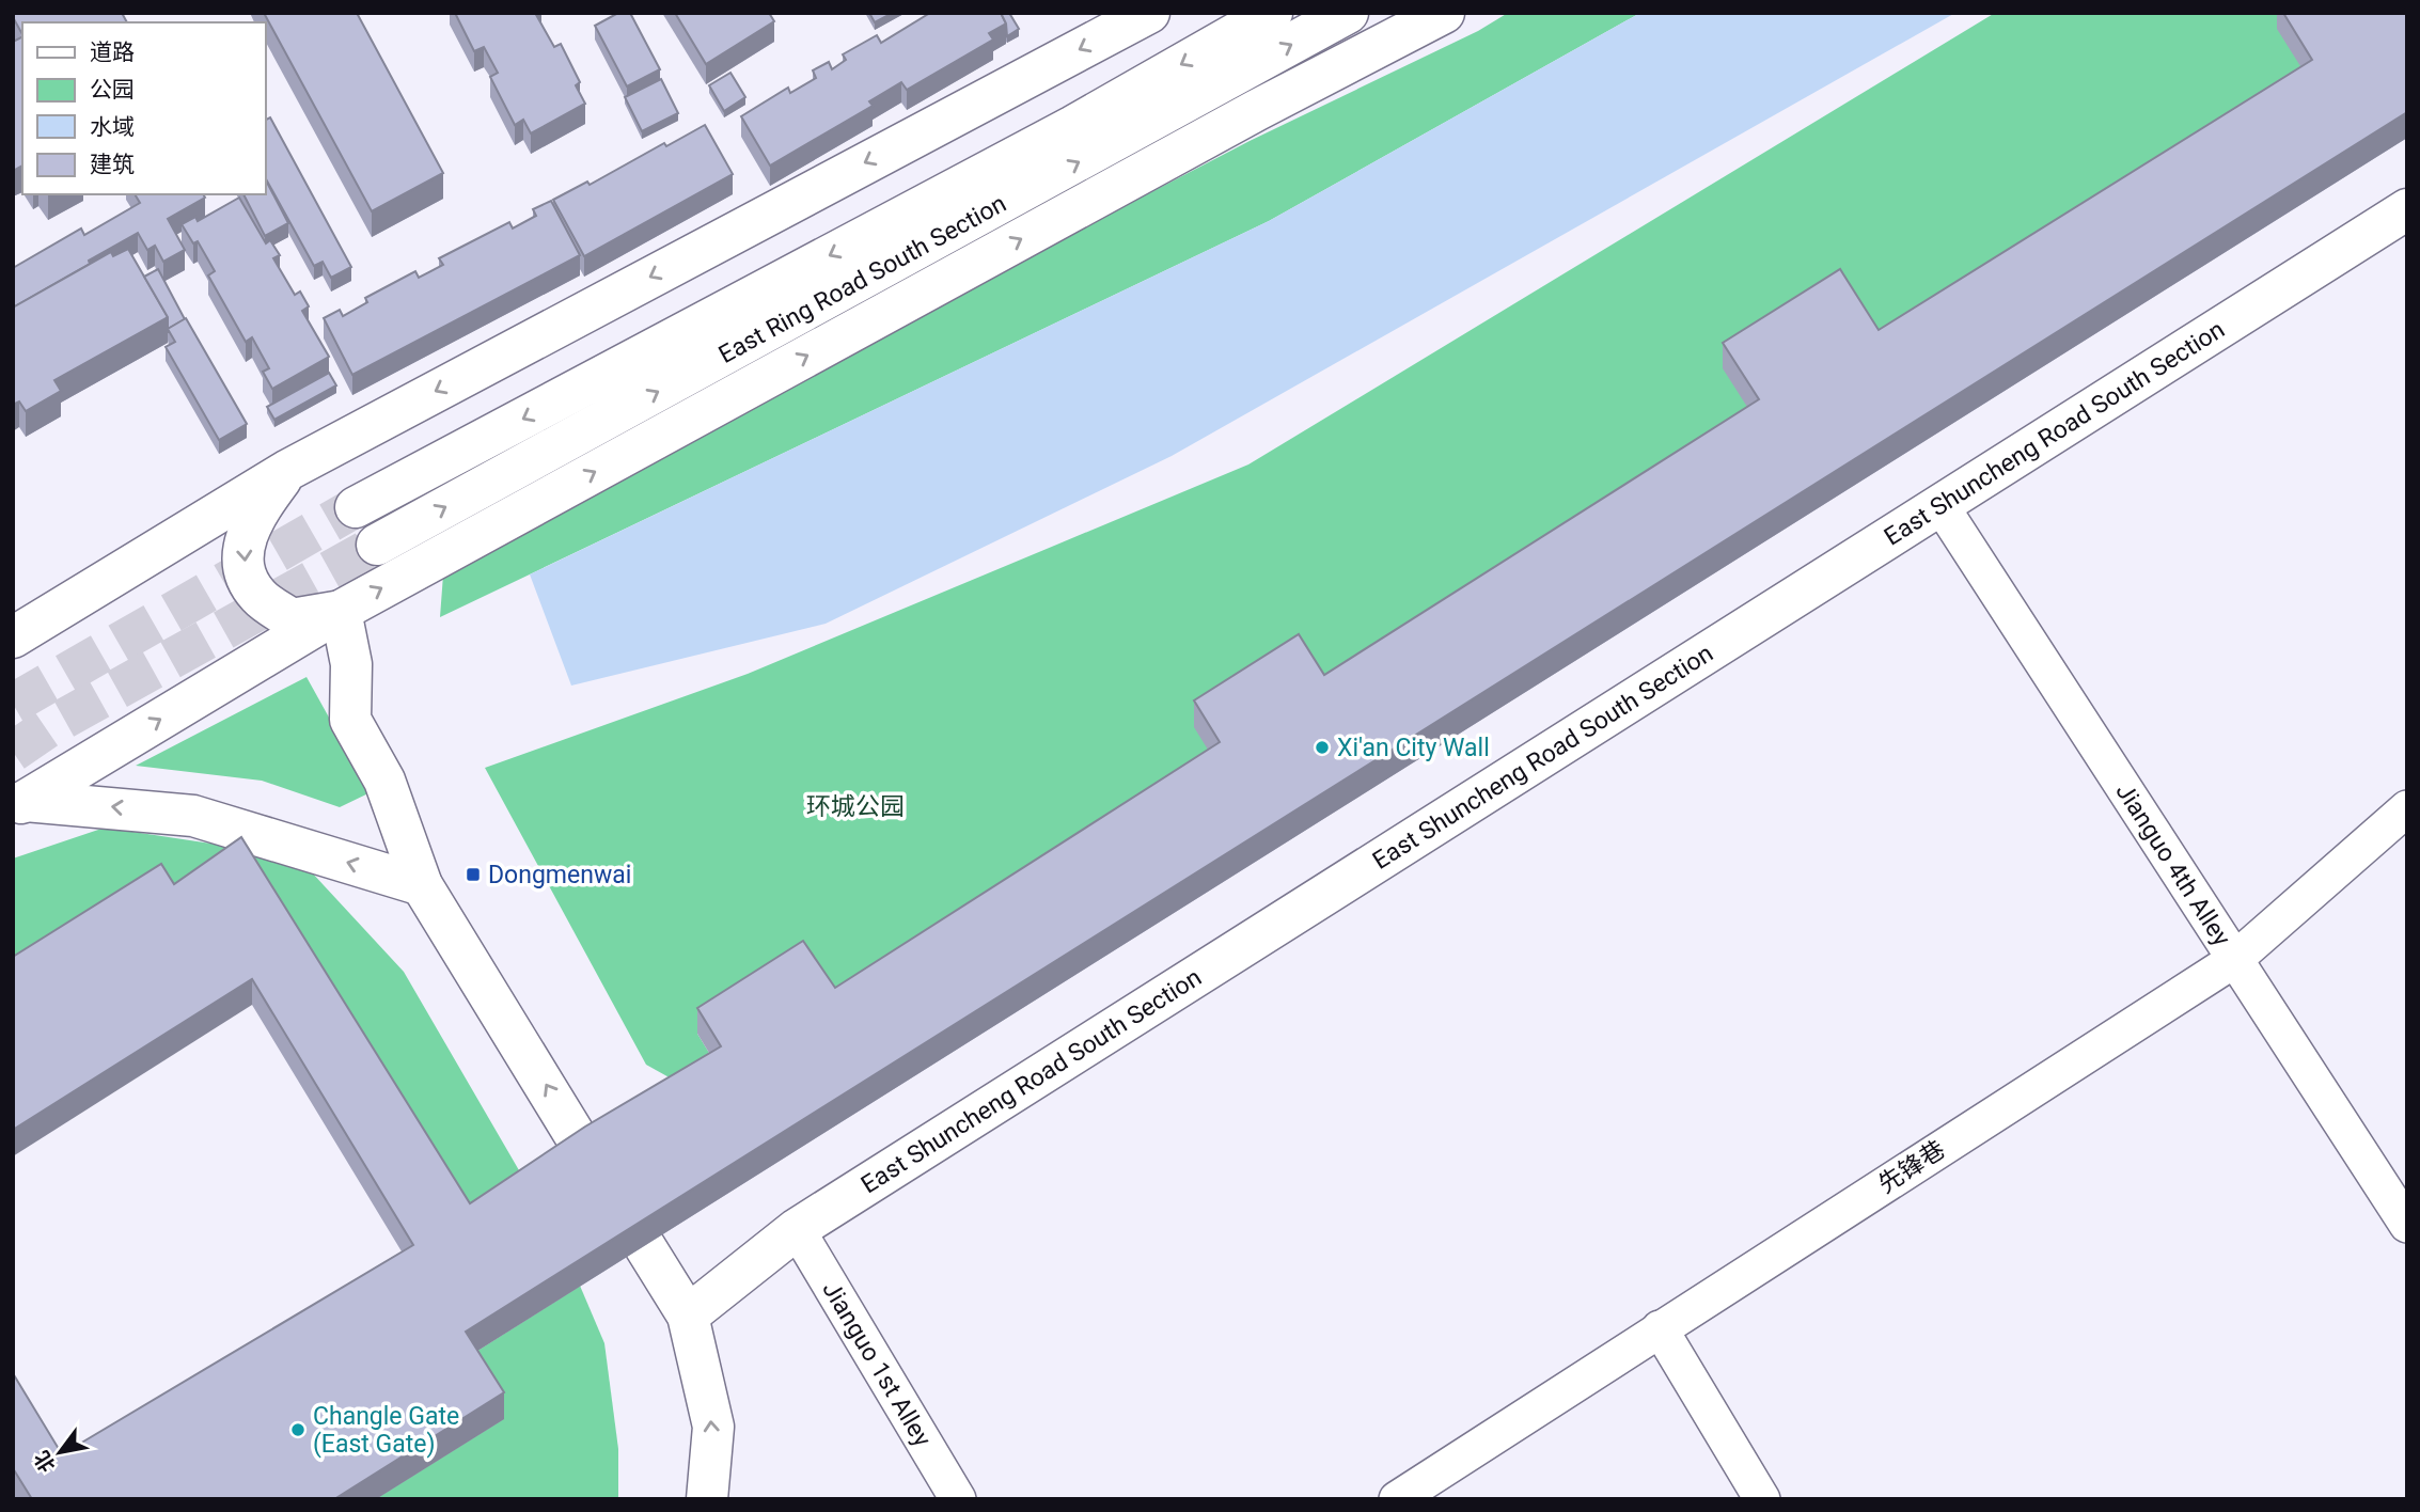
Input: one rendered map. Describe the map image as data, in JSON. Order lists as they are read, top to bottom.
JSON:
{
  "streets": {
    "main road": ["East Ring Road South Section", "East Shuncheng Road South Section"],
    "street": ["Jianguo 4th Alley", "先锋巷", "Jianguo 1st Alley"]
  },
  "crossings": [
    ["East Shuncheng Road South Section", "Jianguo 4th Alley"],
    ["East Shuncheng Road South Section", "Jianguo 1st Alley"],
    ["Jianguo 4th Alley", "先锋巷"]
  ],
  "parks": ["环城公园"],
  "places": {
    "other": ["Xi'an City Wall", "Changle Gate (East Gate)"],
    "transit": ["Dongmenwai"]
  },
  "legend": [
    "道路",
    "公园",
    "水域",
    "建筑"
  ],
  "north": "bottom left"
}
